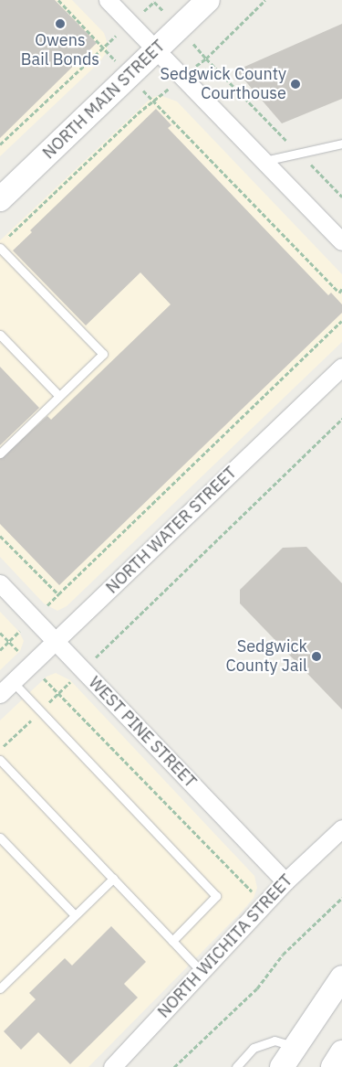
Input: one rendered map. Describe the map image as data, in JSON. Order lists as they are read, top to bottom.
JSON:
{
  "streets": {
    "street": [
      "NORTH MAIN STREET",
      "NORTH WATER STREET",
      "WEST PINE STREET",
      "NORTH WICHITA STREET"
    ]
  },
  "crossings": [
    ["NORTH WATER STREET", "WEST PINE STREET"],
    ["WEST PINE STREET", "NORTH WICHITA STREET"]
  ],
  "places": ["Owens Bail Bonds", "Sedgwick County Courthouse", "Sedgwick County Jail"]
}
